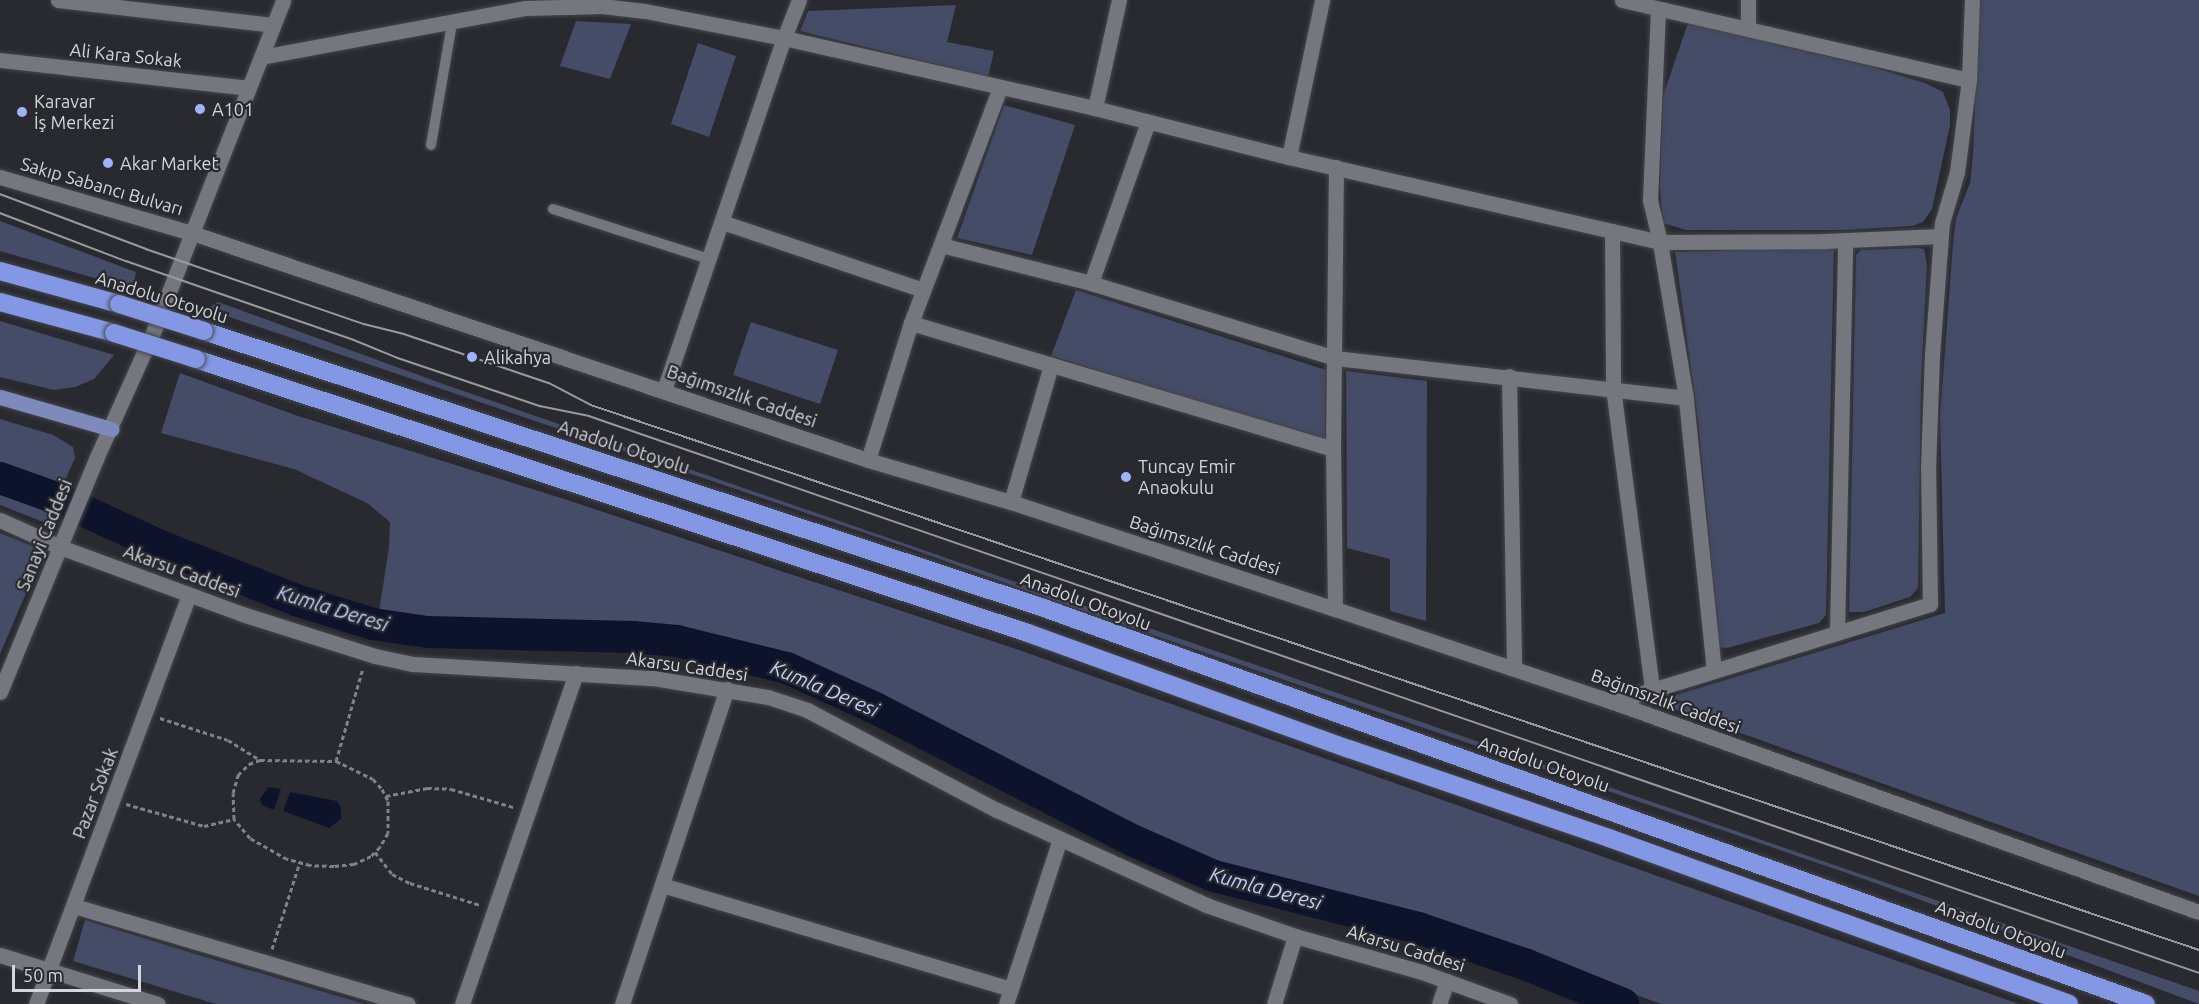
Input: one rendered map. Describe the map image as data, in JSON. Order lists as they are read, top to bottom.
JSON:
{
  "streets": {
    "highway": ["Anadolu Otoyolu"],
    "street": [
      "Ali Kara Sokak",
      "Sakıp Sabancı Bulvarı",
      "Bağımsızlık Caddesi",
      "Sanayi Caddesi",
      "Akarsu Caddesi",
      "Pazar Sokak"
    ]
  },
  "crossings": [
    ["Ali Kara Sokak", "Sanayi Caddesi"],
    ["Sakıp Sabancı Bulvarı", "Bağımsızlık Caddesi"],
    ["Sakıp Sabancı Bulvarı", "Sanayi Caddesi"],
    ["Bağımsızlık Caddesi", "Sanayi Caddesi"],
    ["Sanayi Caddesi", "Akarsu Caddesi"],
    ["Akarsu Caddesi", "Pazar Sokak"]
  ],
  "water": ["Kumla Deresi"],
  "places": [
    "A101",
    "Karavar İş Merkezi",
    "Akar Market",
    "Alikahya",
    "Tuncay Emir Anaokulu"
  ],
  "scale_bar": "50 m"
}
